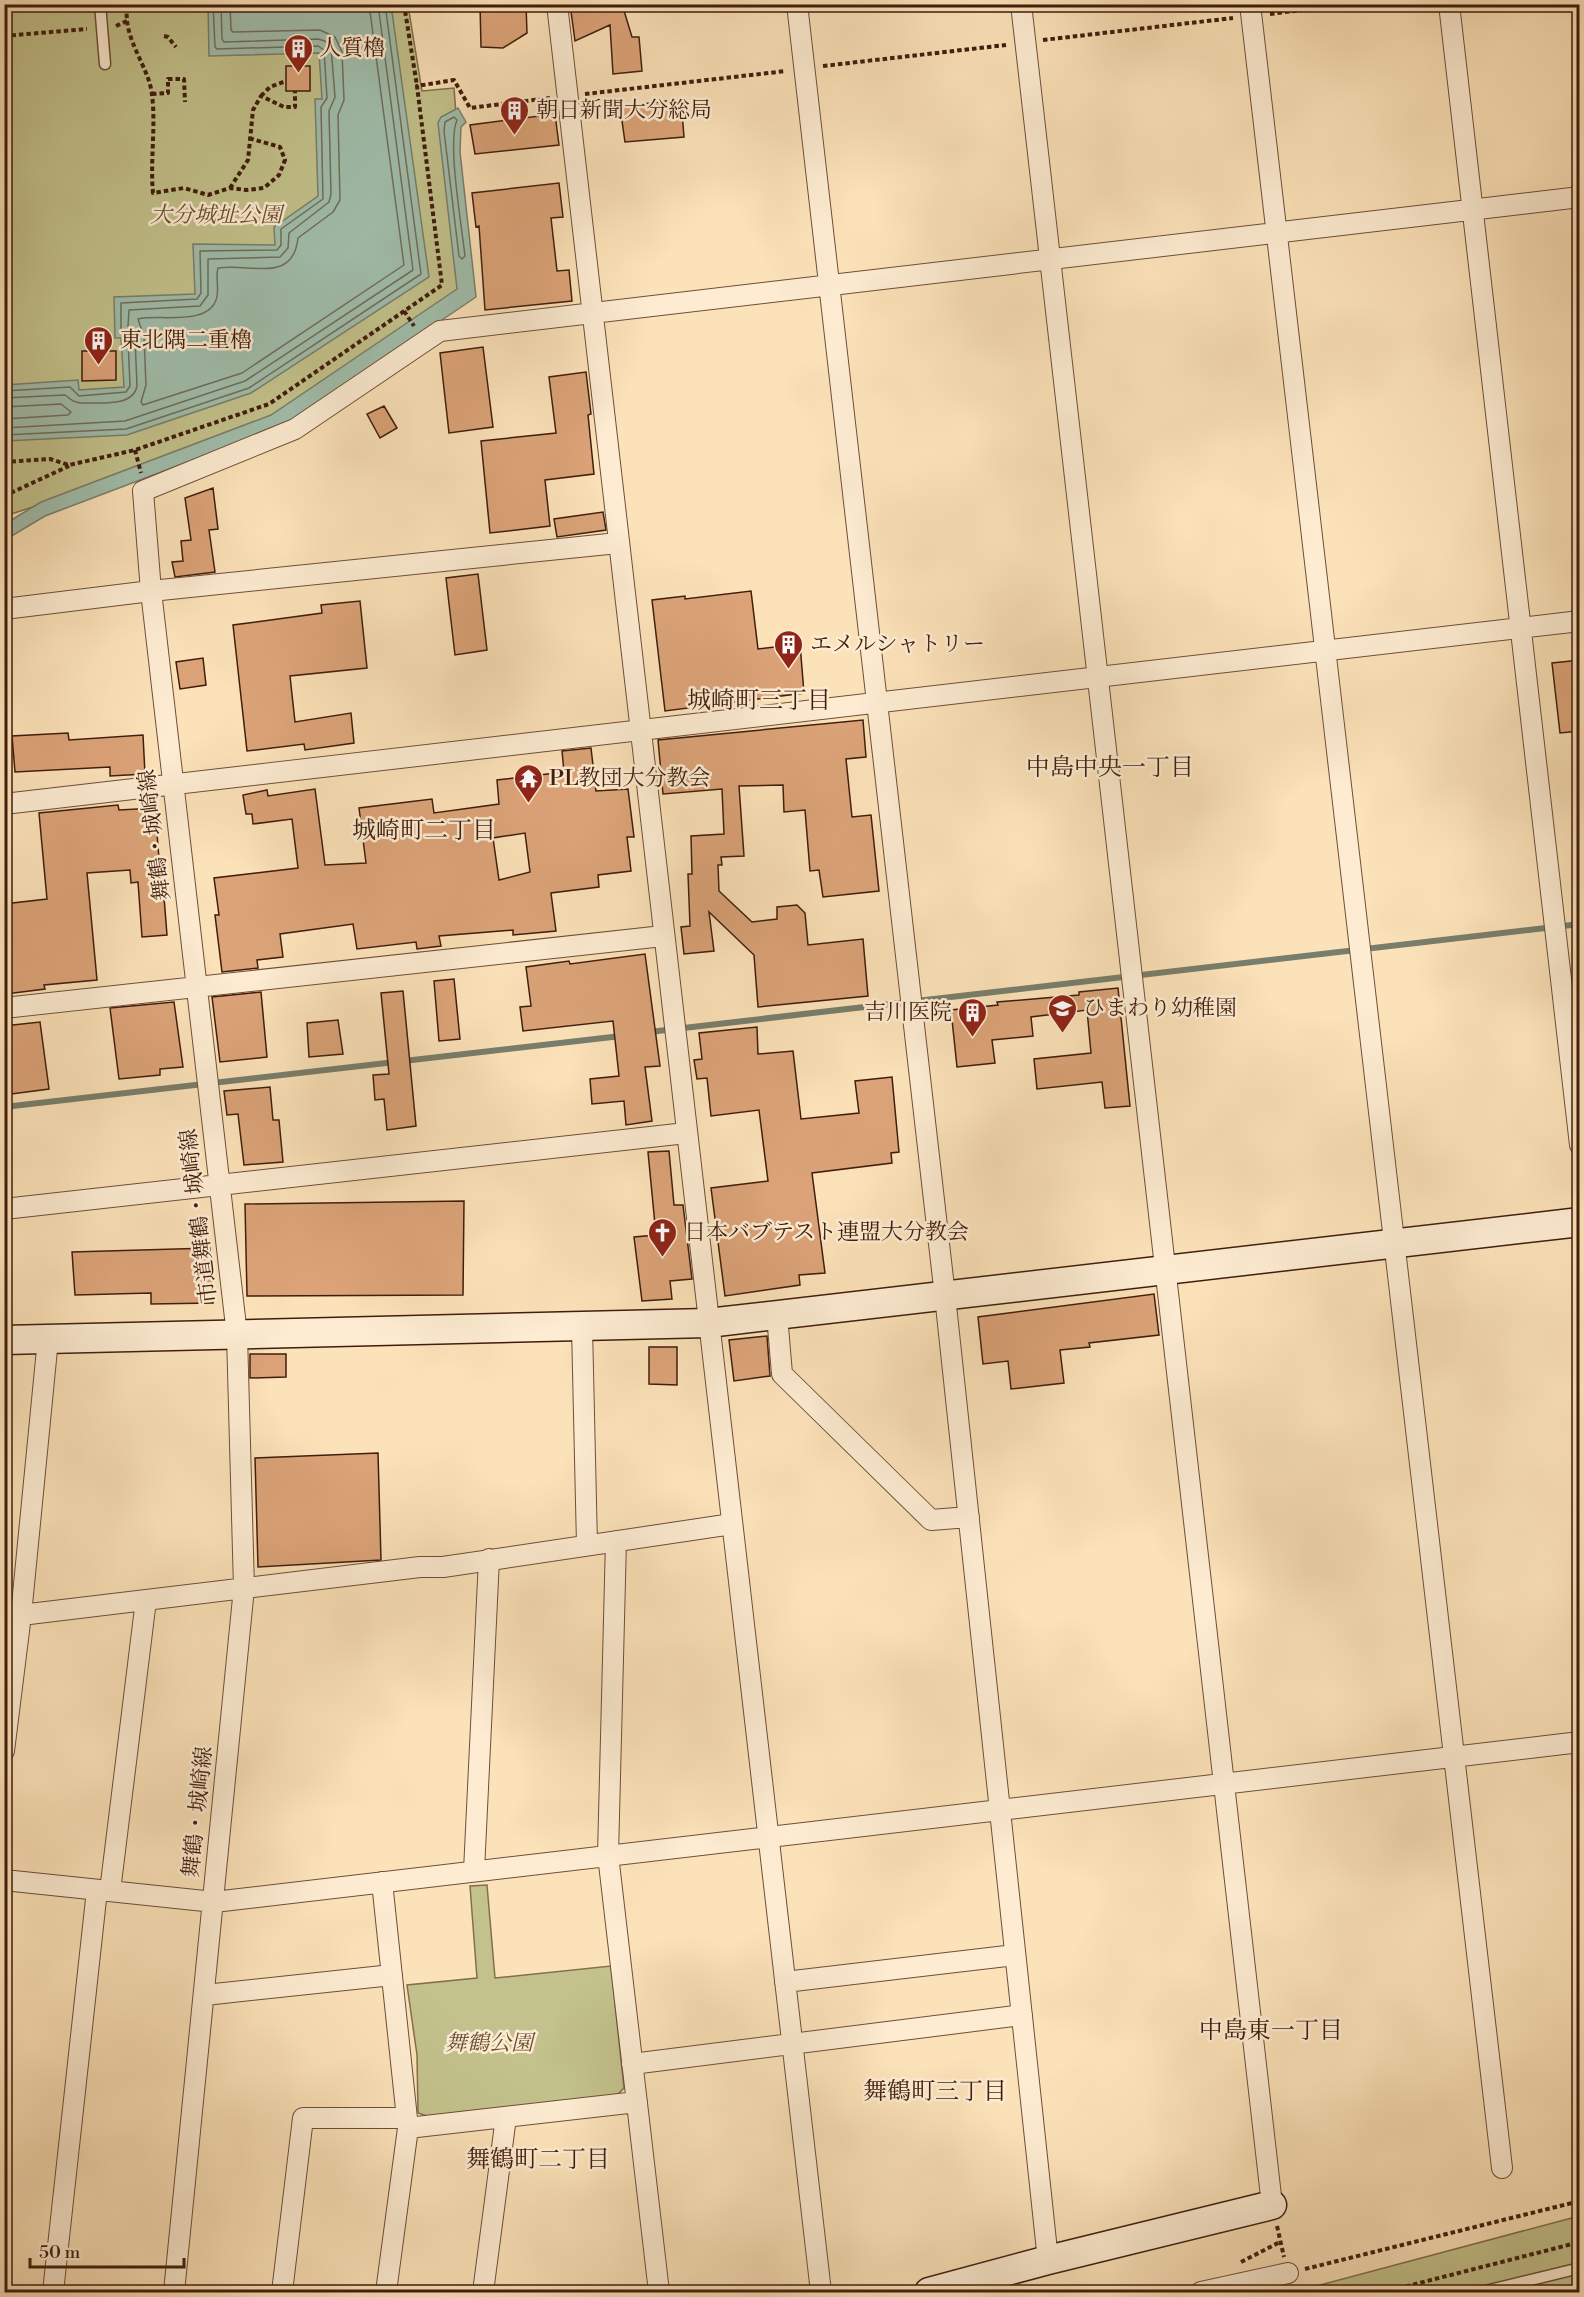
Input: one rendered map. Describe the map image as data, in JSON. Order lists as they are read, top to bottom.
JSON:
{
  "streets": {
    "street": ["舞鶴・城崎線", "市道舞鶴・城崎線"]
  },
  "crossings": [
    ["舞鶴・城崎線", "市道舞鶴・城崎線"]
  ],
  "districts": [
    "城崎町三丁目",
    "中島中央一丁目",
    "城崎町二丁目",
    "中島東一丁目",
    "舞鶴町三丁目",
    "舞鶴町二丁目"
  ],
  "parks": ["大分城址公園", "舞鶴公園"],
  "places": {
    "building": [
      "人質櫓",
      "朝日新聞大分総局",
      "東北隅二重櫓",
      "エメルシャトリー",
      "吉川医院"
    ],
    "temple": ["PL教団大分教会"],
    "school or university": ["ひまわり幼稚園"],
    "church": ["日本バブテスト連盟大分教会"]
  },
  "scale_bar": "50 m"
}
